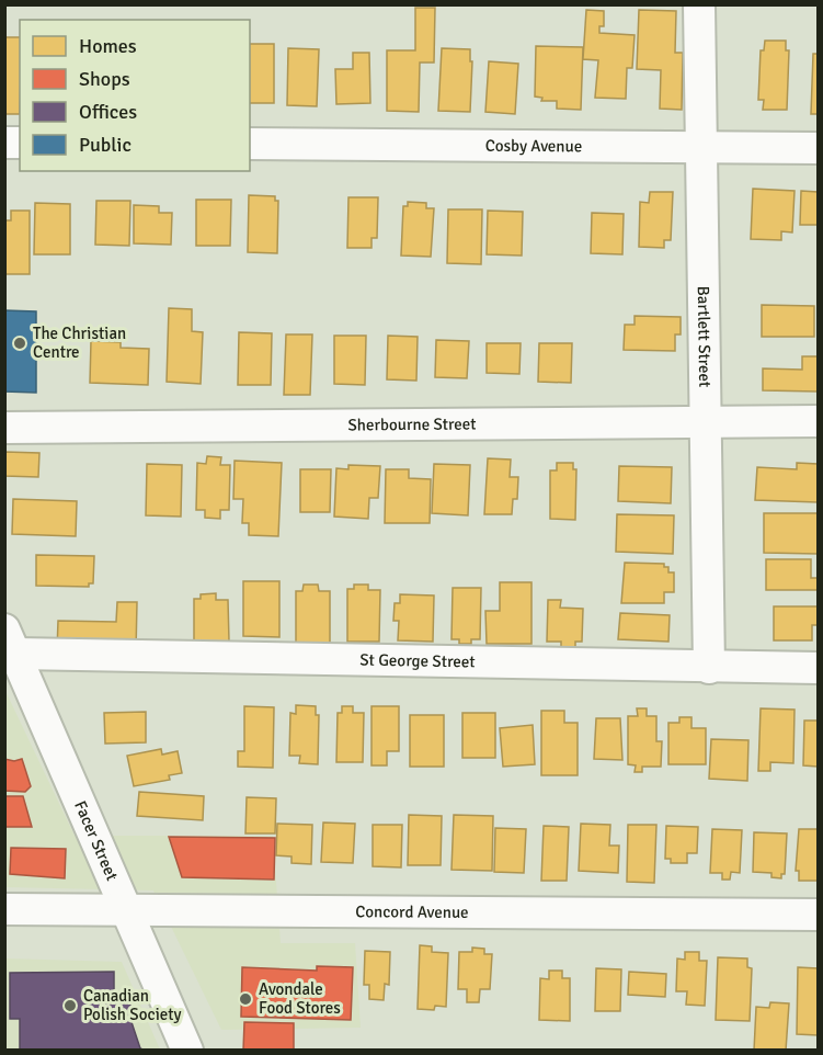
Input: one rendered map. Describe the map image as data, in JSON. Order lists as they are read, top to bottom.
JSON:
{
  "streets": {
    "street": [
      "Cosby Avenue",
      "Bartlett Street",
      "Sherbourne Street",
      "St George Street",
      "Facer Street",
      "Concord Avenue"
    ]
  },
  "crossings": [
    ["Cosby Avenue", "Bartlett Street"],
    ["Bartlett Street", "Sherbourne Street"],
    ["Bartlett Street", "St George Street"],
    ["St George Street", "Facer Street"],
    ["Facer Street", "Concord Avenue"]
  ],
  "places": ["The Christian Centre", "Avondale Food Stores", "Canadian Polish Society"],
  "legend": [
    "Homes",
    "Shops",
    "Offices",
    "Public"
  ]
}
